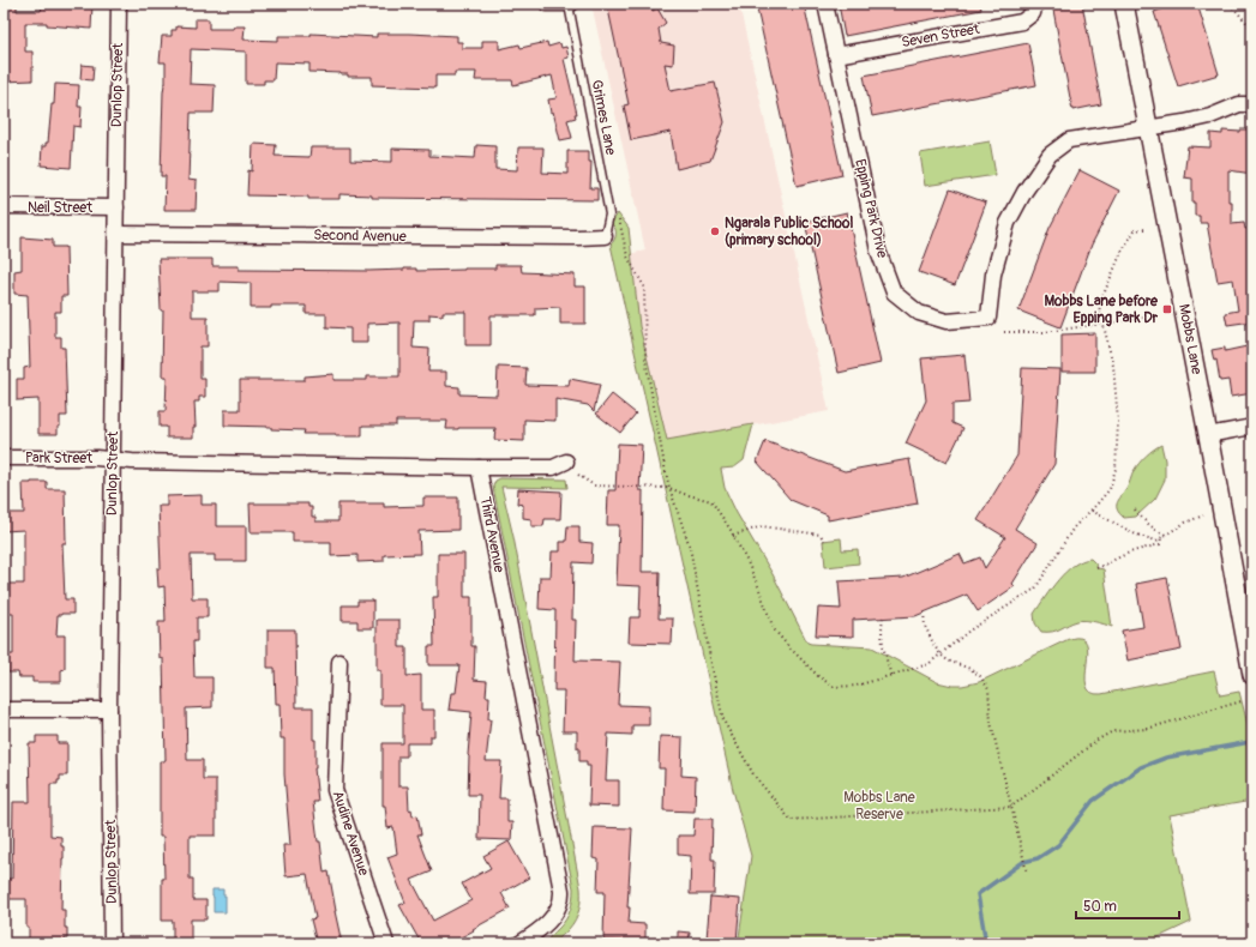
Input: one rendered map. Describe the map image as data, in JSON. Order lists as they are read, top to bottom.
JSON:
{
  "streets": {
    "street": [
      "Seven Street",
      "Dunlop Street",
      "Neil Street",
      "Epping Park Drive",
      "Second Avenue",
      "Mobbs Lane",
      "Park Street",
      "Third Avenue",
      "Audine Avenue"
    ],
    "lane": ["Grimes Lane"]
  },
  "crossings": [
    ["Seven Street", "Epping Park Drive"],
    ["Dunlop Street", "Neil Street"],
    ["Dunlop Street", "Second Avenue"],
    ["Dunlop Street", "Park Street"],
    ["Grimes Lane", "Second Avenue"],
    ["Epping Park Drive", "Mobbs Lane"]
  ],
  "parks": ["Mobbs Lane Reserve"],
  "places": {
    "other": ["Ngarala Public School (primary school)"],
    "transit": ["Mobbs Lane before Epping Park Dr"]
  },
  "scale_bar": "50 m"
}
